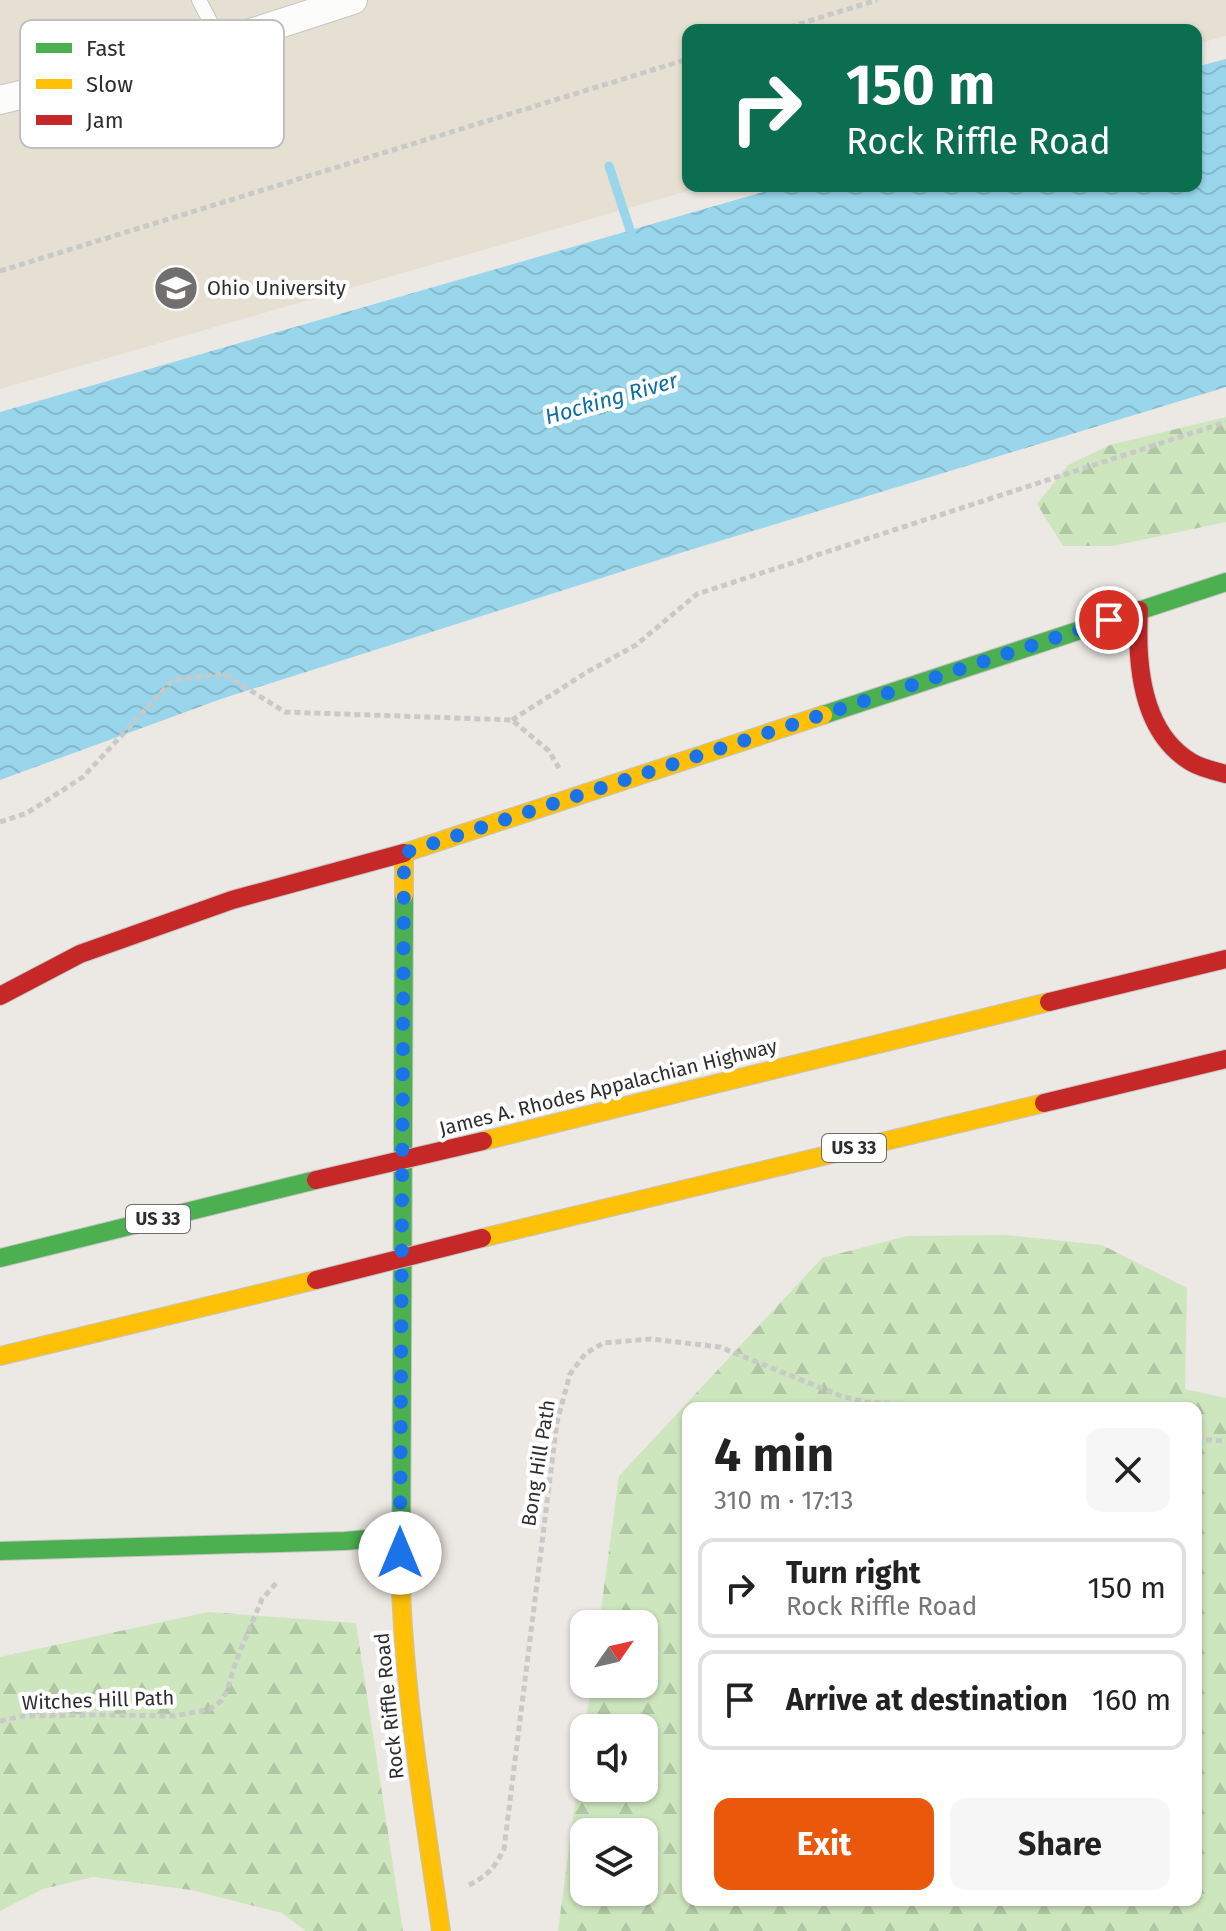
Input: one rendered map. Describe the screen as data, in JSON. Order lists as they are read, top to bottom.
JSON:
{
  "streets": {
    "main road": ["James A. Rhodes Appalachian Highway", "US 33", "Rock Riffle Road"],
    "path": ["Bong Hill Path", "Witches Hill Path"]
  },
  "water": ["Hocking River"],
  "places": {
    "school or university": ["Ohio University"]
  },
  "legend": ["Fast", "Slow", "Jam"],
  "north": "top right",
  "page": {
    "turn": ["150 m", "Rock Riffle Road"],
    "heading": ["4 min", "310 m · 17:13"],
    "list": [
      {
        "name": "Turn right",
        "note": "Rock Riffle Road",
        "value": "150 m"
      },
      {
        "name": "Arrive at destination",
        "value": "160 m"
      }
    ],
    "buttons": ["Exit", "Share"]
  }
}
